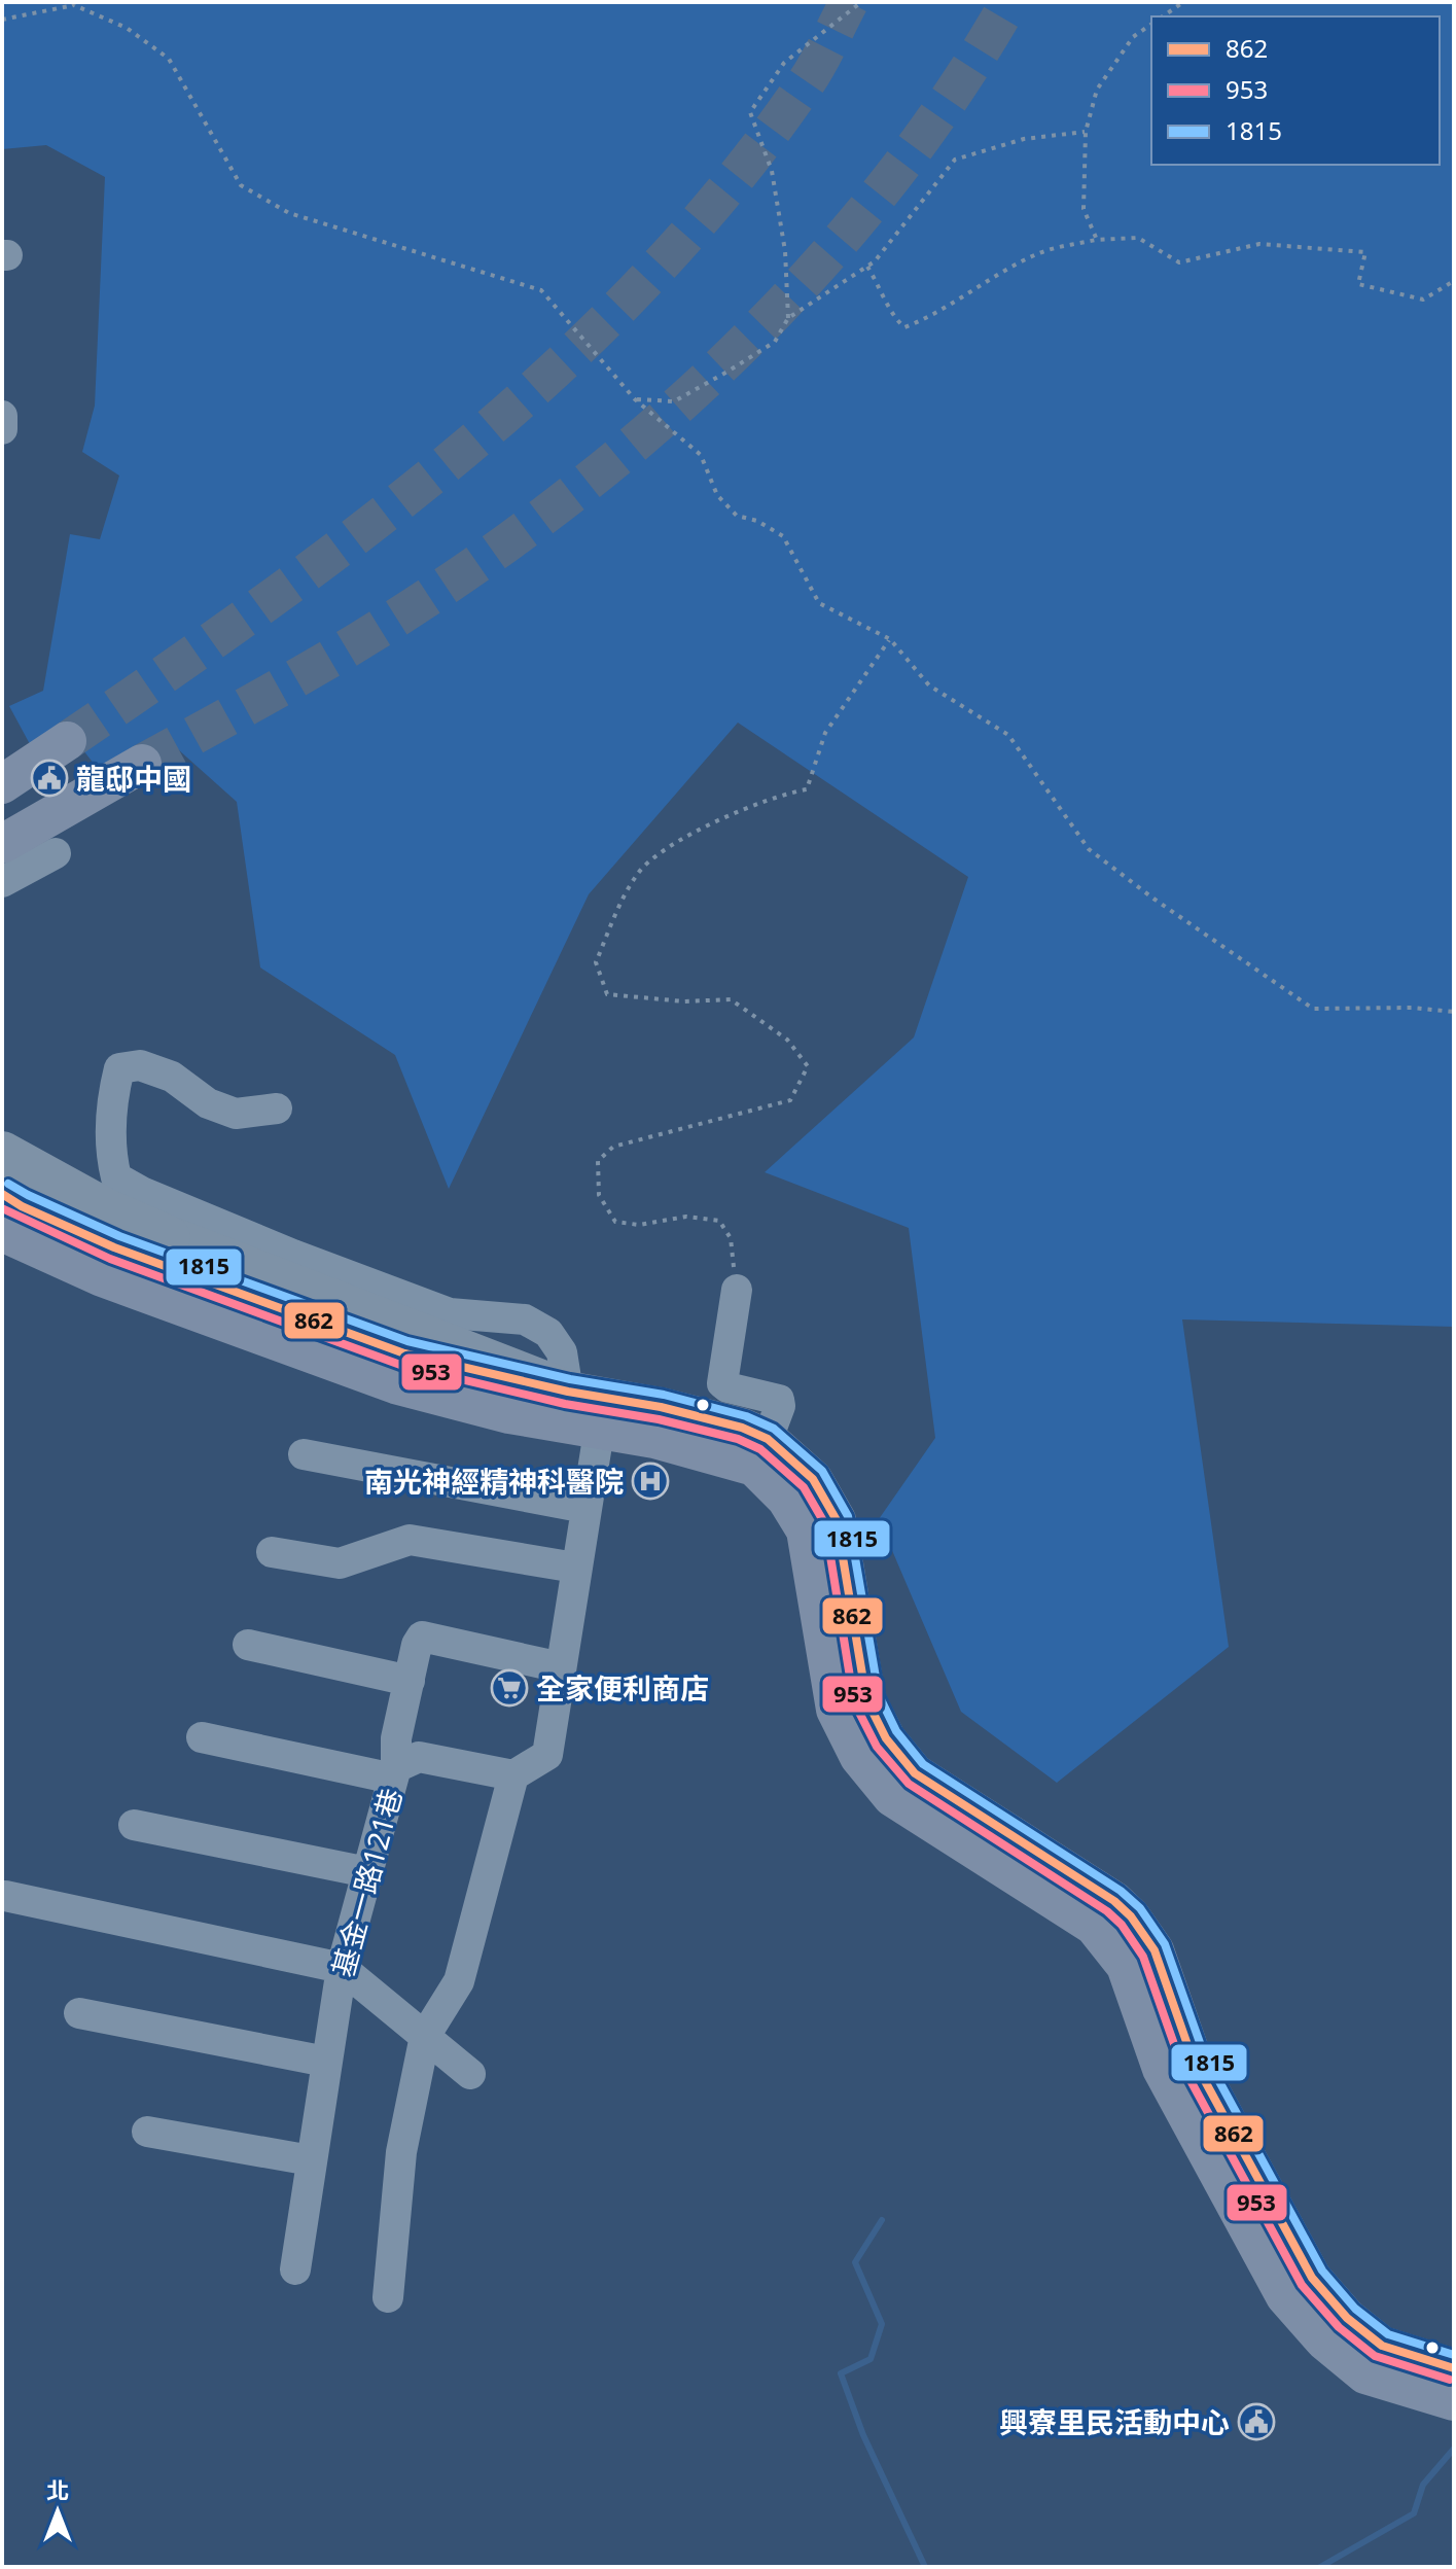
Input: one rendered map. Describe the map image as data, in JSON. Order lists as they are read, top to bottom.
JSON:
{
  "streets": {
    "street": ["基金一路121巷"]
  },
  "places": {
    "public building": ["龍邸中國", "興寮里民活動中心"],
    "hospital": ["南光神經精神科醫院"],
    "supermarket": ["全家便利商店"]
  },
  "lines": ["transit line 1815", "transit line 862", "transit line 953"],
  "legend": ["862", "953", "1815"],
  "north": "top"
}
